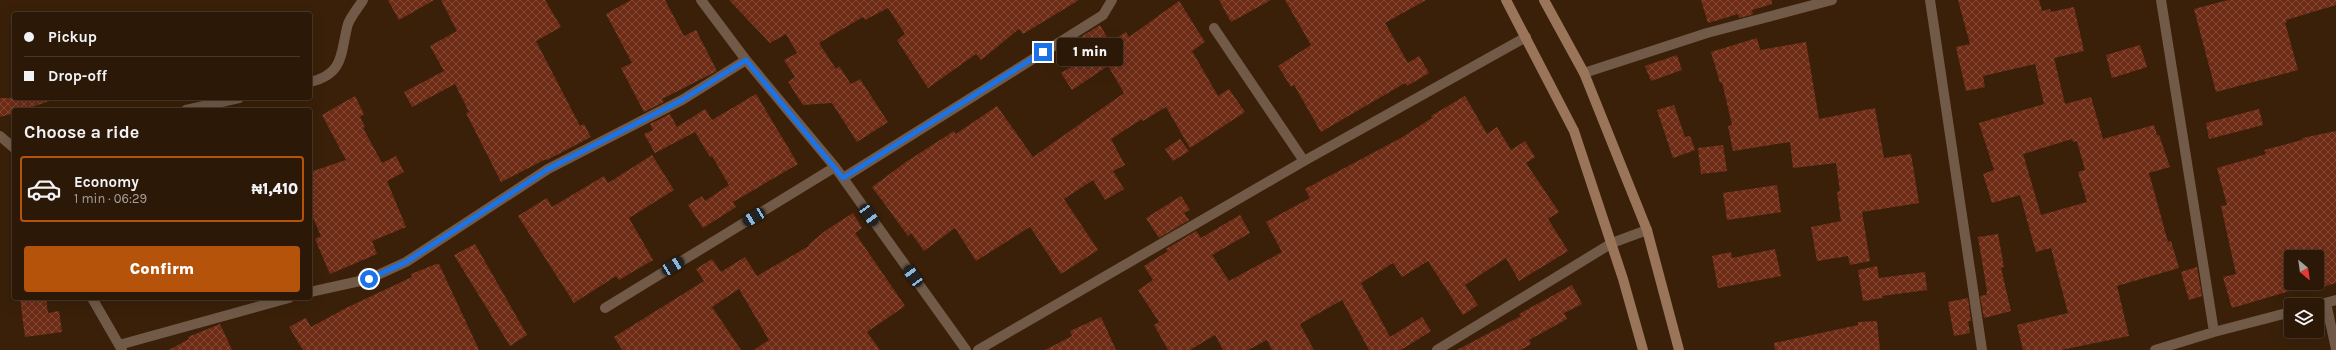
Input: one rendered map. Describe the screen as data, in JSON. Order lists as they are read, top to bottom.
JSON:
{
  "north": "bottom right",
  "page": {
    "banner": ["Pickup", "Drop-off"],
    "bubble": "1 min",
    "heading": "Choose a ride",
    "list": [
      {
        "name": "Economy",
        "note": "1 min · 06:29",
        "value": "₦1,410"
      }
    ],
    "buttons": "Confirm"
  }
}
